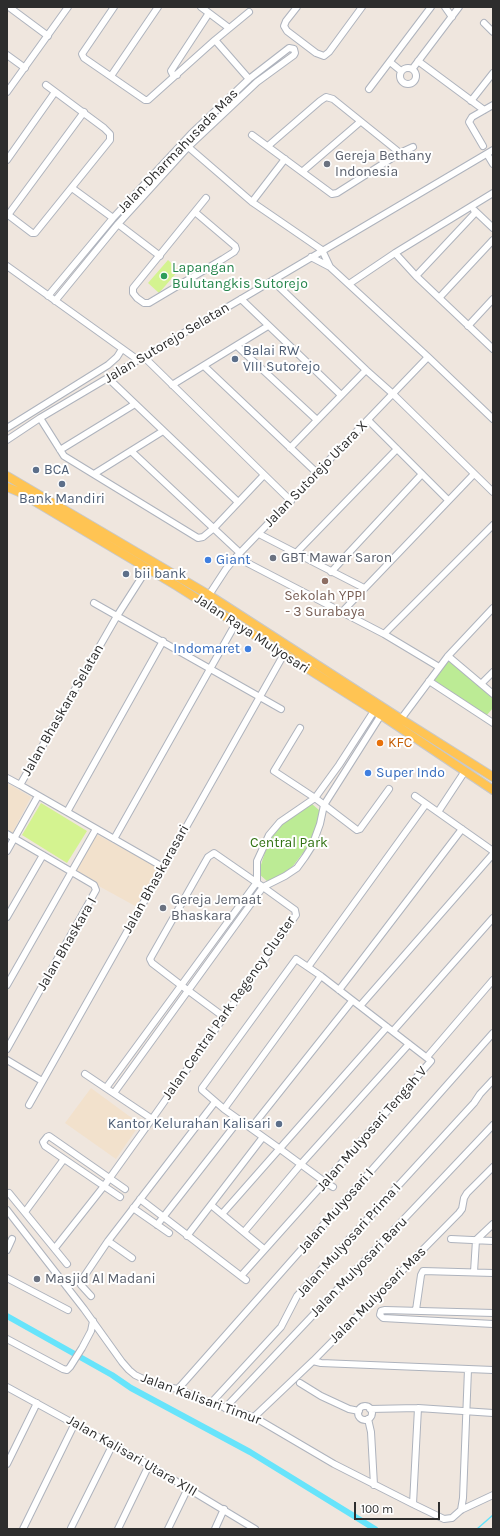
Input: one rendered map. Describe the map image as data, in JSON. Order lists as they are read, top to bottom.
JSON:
{
  "streets": {
    "main road": ["Jalan Raya Mulyosari"],
    "street": [
      "Jalan Dharmahusada Mas",
      "Jalan Sutorejo Selatan",
      "Jalan Sutorejo Utara X",
      "Jalan Bhaskara Selatan",
      "Jalan Bhaskarasari",
      "Jalan Bhaskara I",
      "Jalan Central Park Regency Cluster",
      "Jalan Mulyosari Tengah V",
      "Jalan Mulyosari I",
      "Jalan Mulyosari Prima I",
      "Jalan Mulyosari Baru",
      "Jalan Mulyosari Mas",
      "Jalan Kalisari Timur",
      "Jalan Kalisari Utara XIII"
    ]
  },
  "crossings": [
    ["Jalan Sutorejo Utara X", "Jalan Raya Mulyosari"],
    ["Jalan Raya Mulyosari", "Jalan Bhaskara Selatan"],
    ["Jalan Raya Mulyosari", "Jalan Bhaskarasari"],
    ["Jalan Bhaskara Selatan", "Jalan Bhaskarasari"],
    ["Jalan Mulyosari I", "Jalan Kalisari Timur"],
    ["Jalan Mulyosari Prima I", "Jalan Kalisari Timur"],
    ["Jalan Mulyosari Baru", "Jalan Kalisari Timur"],
    ["Jalan Mulyosari Mas", "Jalan Kalisari Timur"]
  ],
  "parks": ["Central Park"],
  "places": [
    "Gereja Bethany Indonesia",
    "Lapangan Bulutangkis Sutorejo",
    "Balai RW VIII Sutorejo",
    "BCA",
    "Bank Mandiri",
    "GBT Mawar Saron",
    "Giant",
    "bii bank",
    "Sekolah YPPI - 3 Surabaya",
    "Indomaret",
    "KFC",
    "Super Indo",
    "Gereja Jemaat Bhaskara",
    "Kantor Kelurahan Kalisari",
    "Masjid Al Madani"
  ],
  "scale_bar": "100 m"
}
